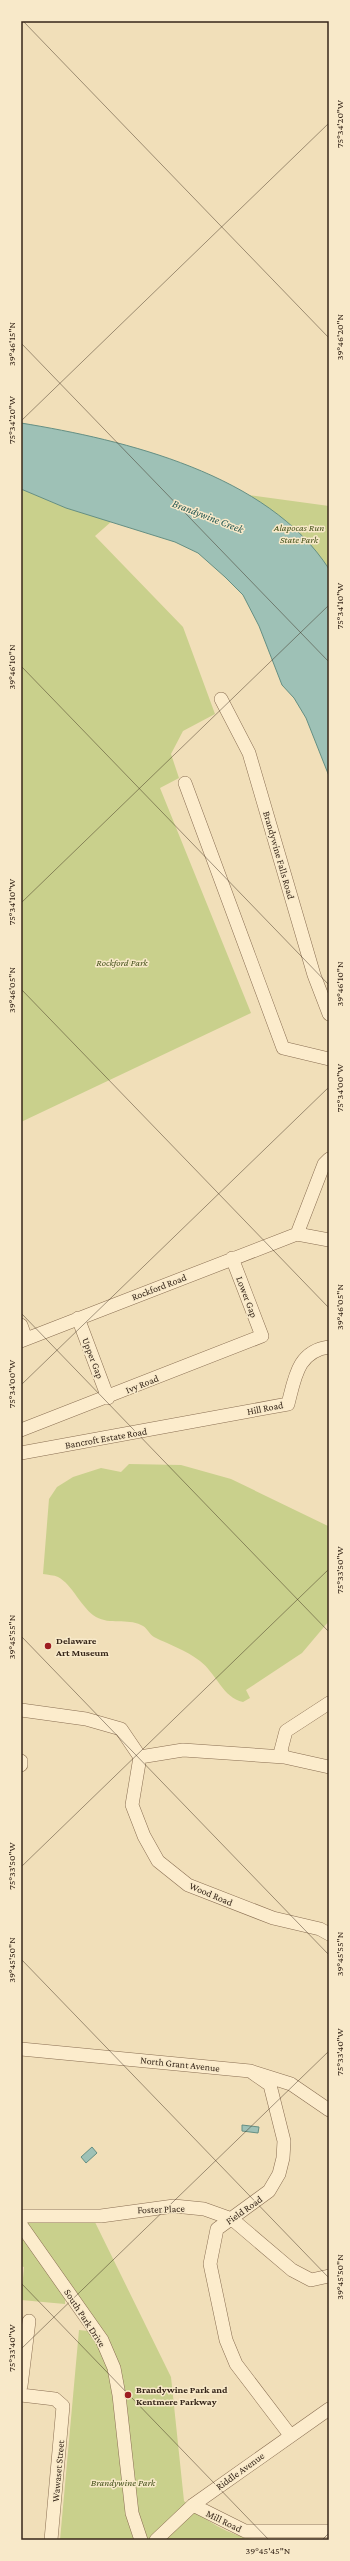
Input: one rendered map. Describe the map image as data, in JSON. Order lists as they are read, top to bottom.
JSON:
{
  "streets": {
    "street": [
      "Brandywine Falls Road",
      "Rockford Road",
      "Lower Gap",
      "Upper Gap",
      "Ivy Road",
      "Hill Road",
      "Bancroft Estate Road",
      "Wood Road",
      "North Grant Avenue",
      "Foster Place",
      "Field Road",
      "South Park Drive",
      "Wawaset Street",
      "Riddle Avenue",
      "Mill Road"
    ]
  },
  "crossings": [
    ["Rockford Road", "Lower Gap"],
    ["Rockford Road", "Upper Gap"],
    ["Lower Gap", "Ivy Road"],
    ["Upper Gap", "Ivy Road"],
    ["Hill Road", "Bancroft Estate Road"],
    ["North Grant Avenue", "Field Road"],
    ["Foster Place", "Field Road"],
    ["Field Road", "Riddle Avenue"],
    ["Riddle Avenue", "Mill Road"]
  ],
  "water": ["Brandywine Creek"],
  "parks": ["Alapocas Run State Park", "Rockford Park", "Brandywine Park"],
  "places": ["Delaware Art Museum", "Brandywine Park and Kentmere Parkway"],
  "coordinates": [
    "75°34'20\"W",
    "39°46'20\"N",
    "39°46'15\"N",
    "75°34'10\"W",
    "39°46'10\"N",
    "39°46'05\"N",
    "75°34'00\"W",
    "75°33'50\"W",
    "39°45'55\"N",
    "39°45'50\"N",
    "75°33'40\"W",
    "39°45'45\"N"
  ]
}
